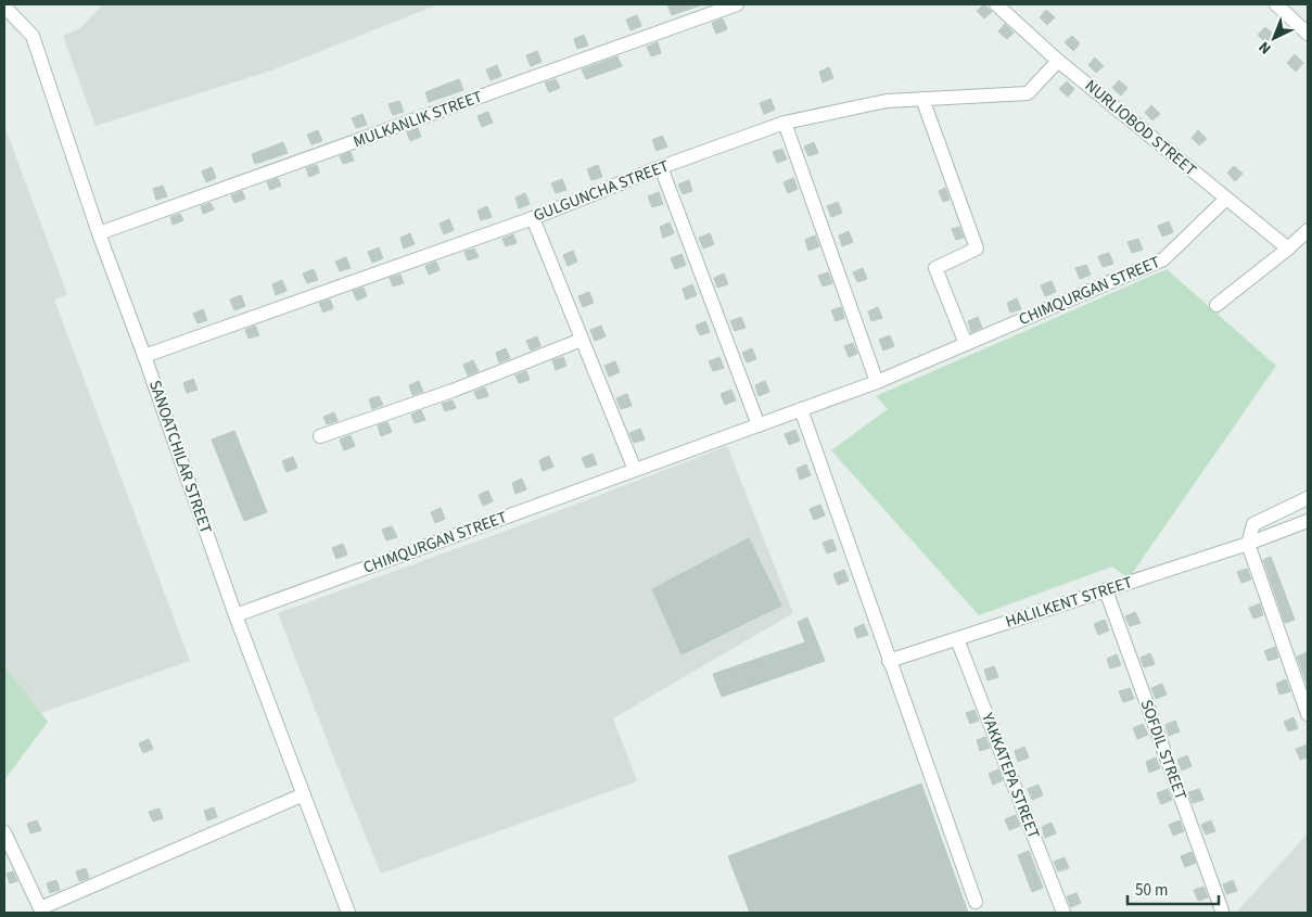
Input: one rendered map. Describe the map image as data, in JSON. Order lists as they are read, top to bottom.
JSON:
{
  "streets": {
    "street": [
      "MULKANLIK STREET",
      "NURLIOBOD STREET",
      "GULGUNCHA STREET",
      "CHIMQURGAN STREET",
      "SANOATCHILAR STREET",
      "HALILKENT STREET",
      "SOFDIL STREET",
      "YAKKATEPA STREET"
    ]
  },
  "crossings": [
    ["MULKANLIK STREET", "SANOATCHILAR STREET"],
    ["NURLIOBOD STREET", "GULGUNCHA STREET"],
    ["NURLIOBOD STREET", "CHIMQURGAN STREET"],
    ["GULGUNCHA STREET", "SANOATCHILAR STREET"],
    ["CHIMQURGAN STREET", "SANOATCHILAR STREET"],
    ["HALILKENT STREET", "SOFDIL STREET"],
    ["HALILKENT STREET", "YAKKATEPA STREET"]
  ],
  "scale_bar": "50 m",
  "north": "bottom left"
}
